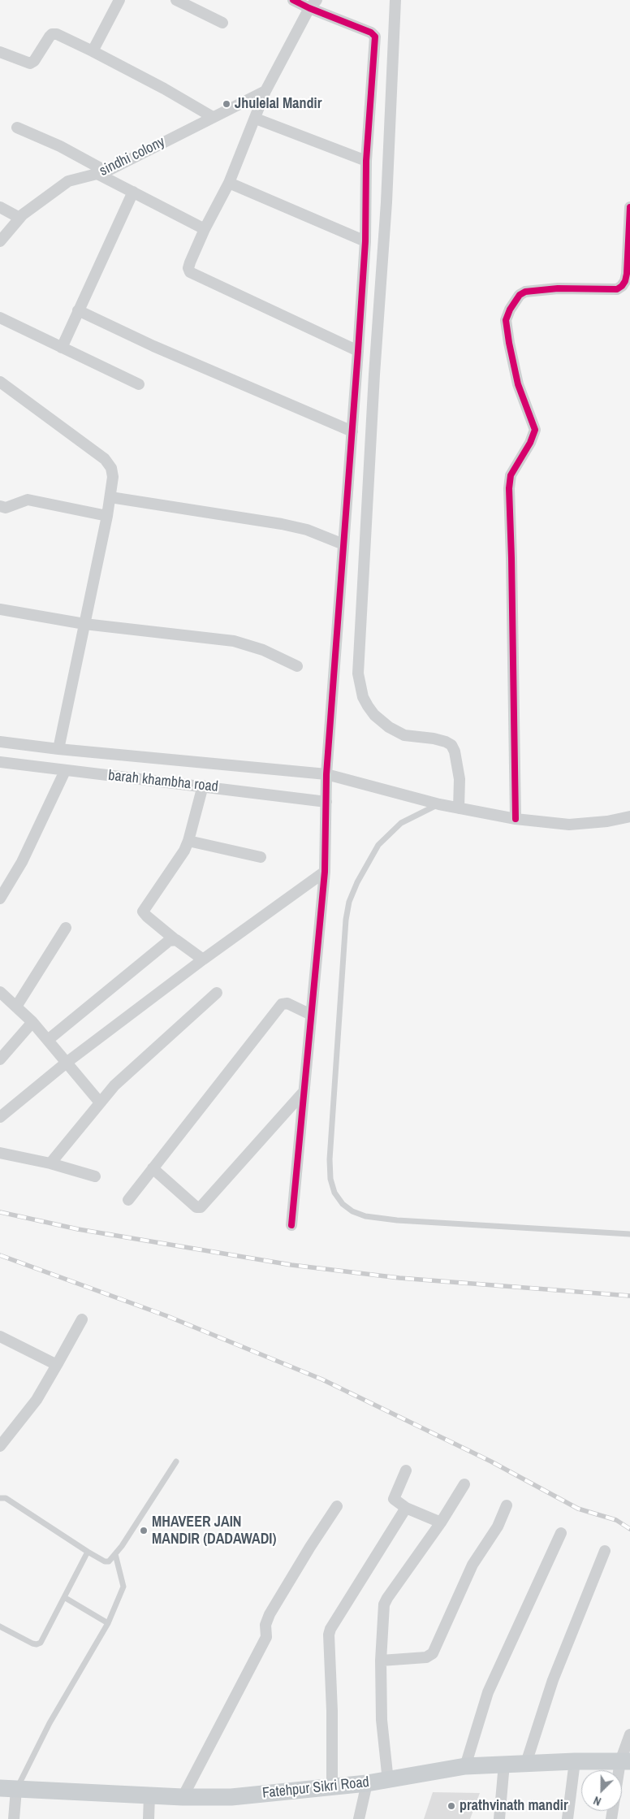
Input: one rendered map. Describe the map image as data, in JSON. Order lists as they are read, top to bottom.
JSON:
{
  "streets": {
    "main road": ["Fatehpur Sikri Road"],
    "street": ["sindhi colony", "barah khambha road"]
  },
  "places": ["Jhulelal Mandir", "MHAVEER JAIN MANDIR (DADAWADI)", "prathvinath mandir"],
  "north": "bottom left"
}
